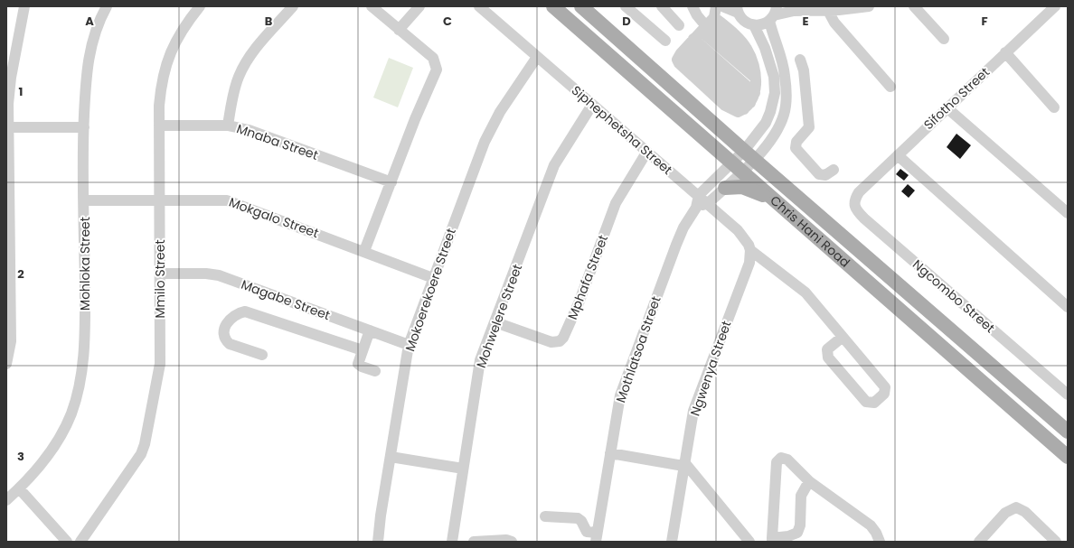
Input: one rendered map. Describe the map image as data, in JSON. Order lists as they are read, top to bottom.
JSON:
{
  "streets": {
    "main road": ["Chris Hani Road"],
    "street": [
      "Sifotho Street",
      "Siphephetsha Street",
      "Mnaba Street",
      "Mokgalo Street",
      "Mohloka Street",
      "Mphafa Street",
      "Mmilo Street",
      "Mokoerekoere Street",
      "Ngcombo Street",
      "Magabe Street",
      "Mohwelere Street",
      "Mothlatsoa Street",
      "Ngwenya Street"
    ]
  },
  "crossings": [
    ["Sifotho Street", "Ngcombo Street"],
    ["Siphephetsha Street", "Mphafa Street"],
    ["Siphephetsha Street", "Mokoerekoere Street"],
    ["Siphephetsha Street", "Mohwelere Street"],
    ["Siphephetsha Street", "Mothlatsoa Street"],
    ["Siphephetsha Street", "Ngwenya Street"],
    ["Mnaba Street", "Mmilo Street"],
    ["Mokgalo Street", "Mohloka Street"],
    ["Mokgalo Street", "Mmilo Street"],
    ["Mokgalo Street", "Mokoerekoere Street"],
    ["Mphafa Street", "Mohwelere Street"],
    ["Mmilo Street", "Magabe Street"],
    ["Mokoerekoere Street", "Magabe Street"]
  ],
  "grid": {
    "columns": [
      "A",
      "B",
      "C",
      "D",
      "E",
      "F"
    ],
    "rows": ["1", "2", "3"]
  }
}
